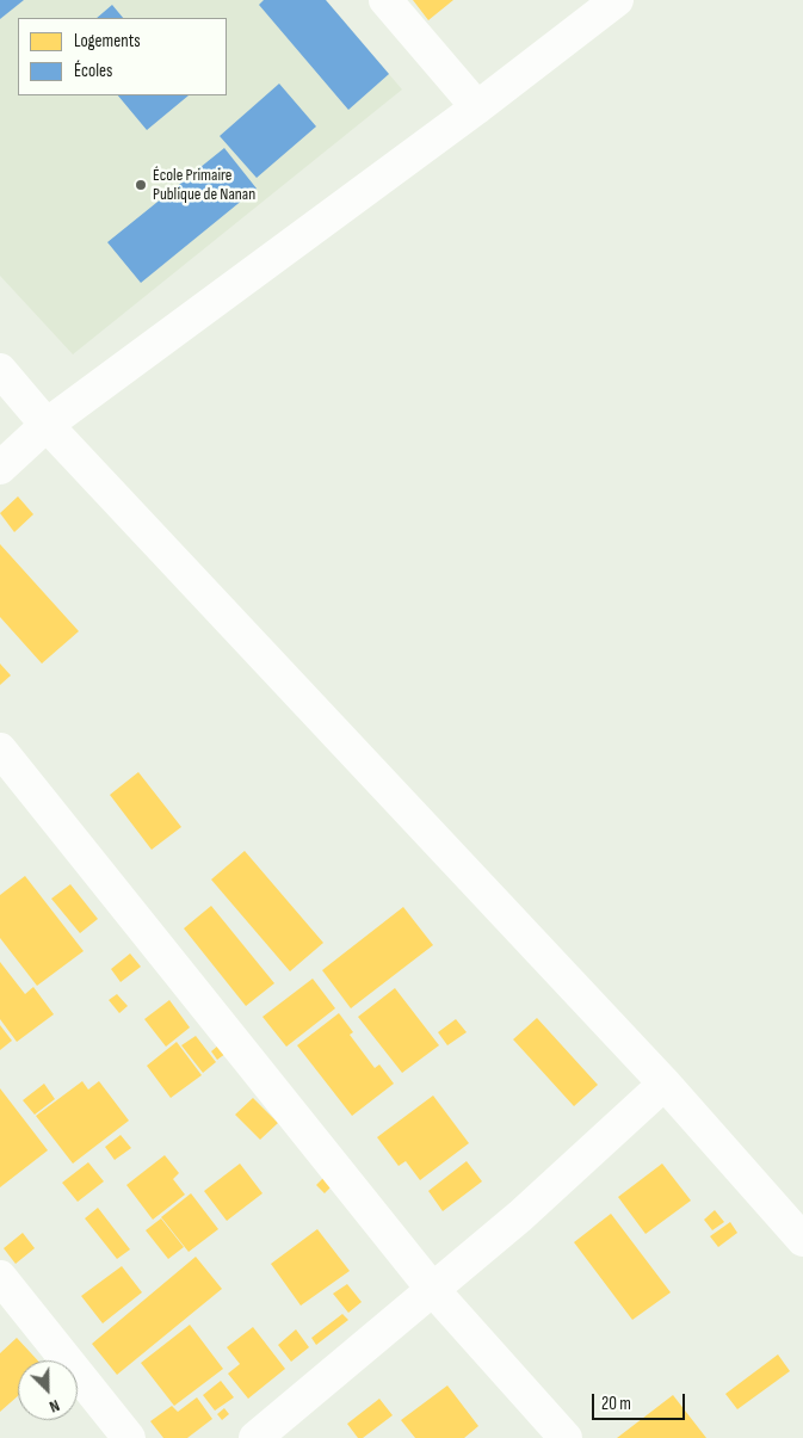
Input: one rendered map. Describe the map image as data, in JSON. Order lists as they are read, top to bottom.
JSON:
{
  "places": ["École Primaire Publique de Nanan"],
  "legend": ["Logements", "Écoles"],
  "scale_bar": "20 m",
  "north": "bottom right"
}
